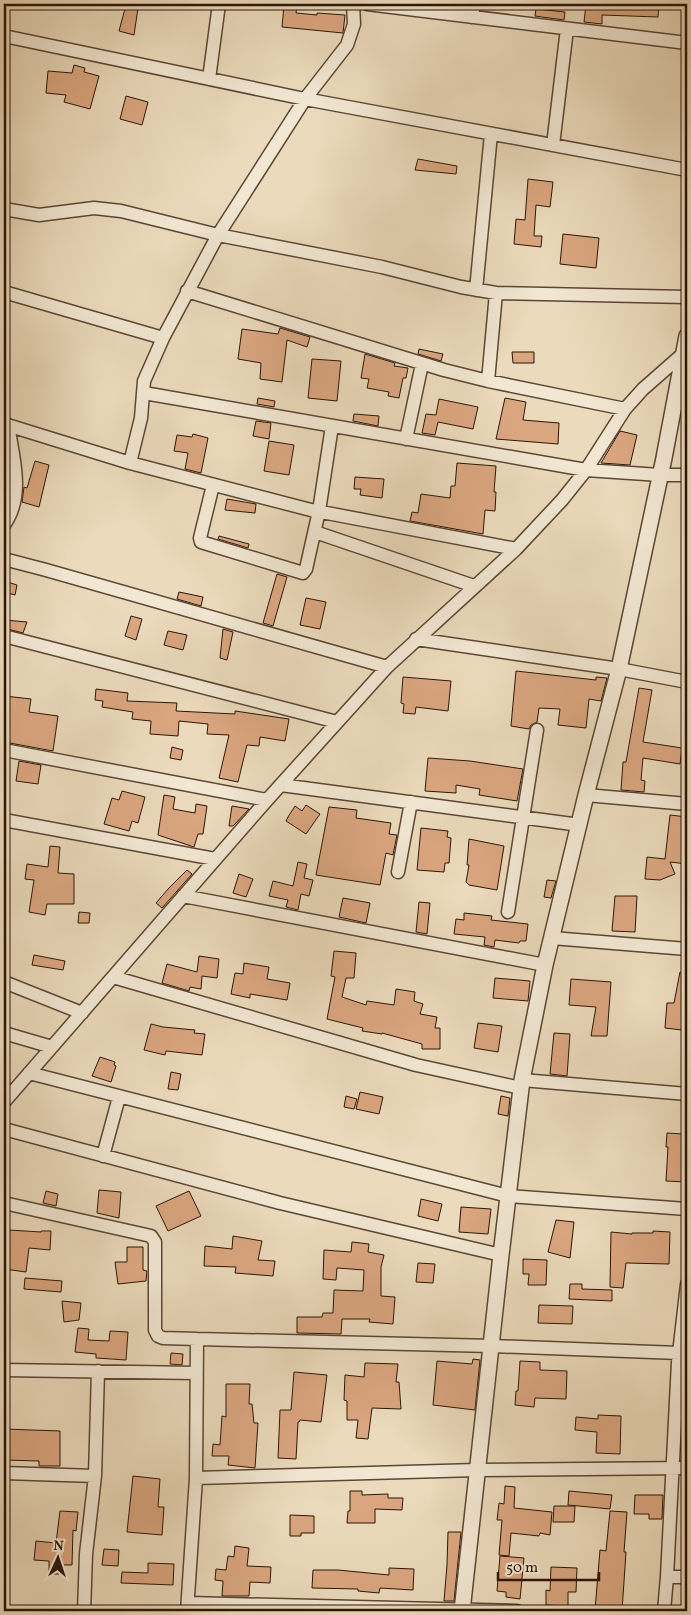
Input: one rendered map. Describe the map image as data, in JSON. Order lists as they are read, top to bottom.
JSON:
{
  "scale_bar": "50 m",
  "north": "top"
}
